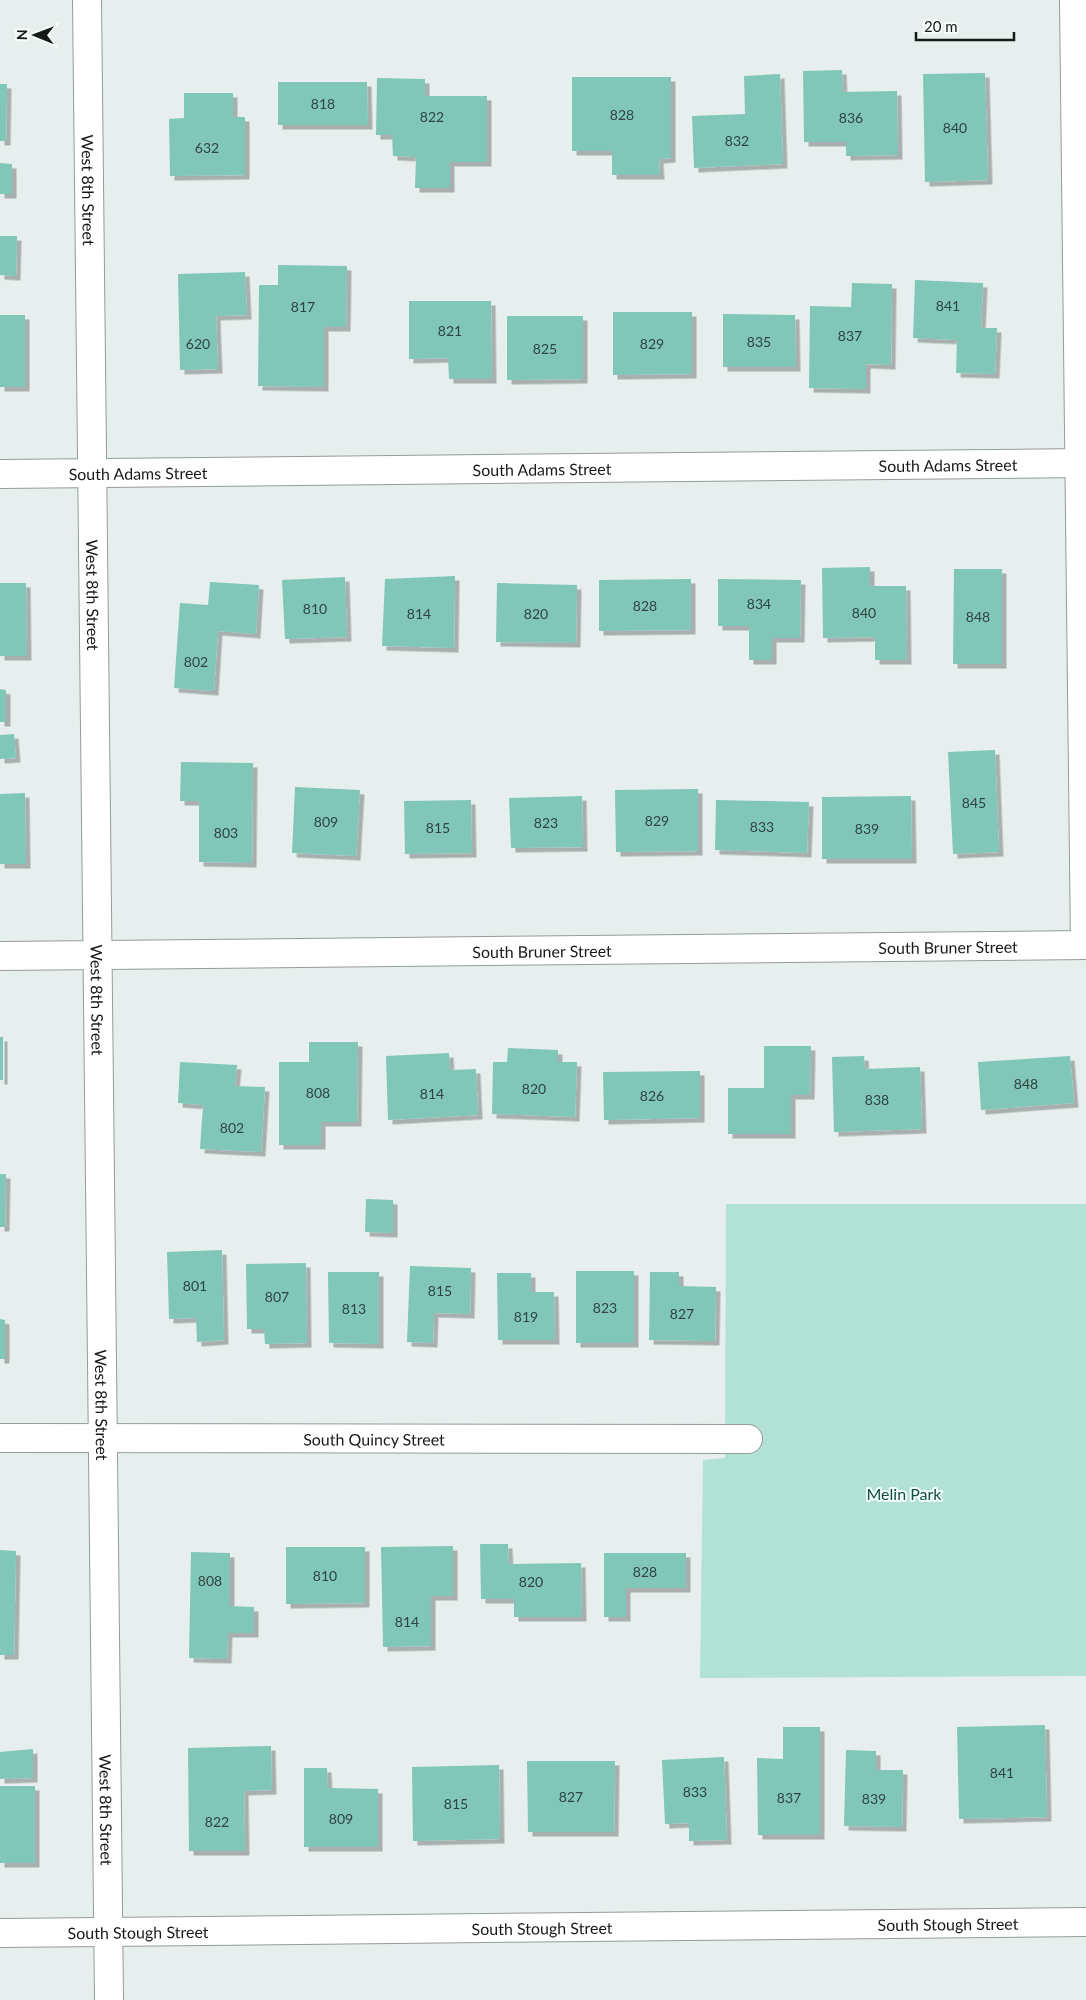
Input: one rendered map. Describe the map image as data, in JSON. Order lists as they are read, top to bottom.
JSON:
{
  "streets": {
    "street": [
      "West 8th Street",
      "South Adams Street",
      "South Bruner Street",
      "South Quincy Street",
      "South Stough Street"
    ]
  },
  "crossings": [
    ["West 8th Street", "South Adams Street"],
    ["West 8th Street", "South Bruner Street"],
    ["West 8th Street", "South Quincy Street"],
    ["West 8th Street", "South Stough Street"]
  ],
  "parks": ["Melin Park"],
  "house_numbers": [
    "818",
    "828",
    "822",
    "836",
    "840",
    "832",
    "632",
    "841",
    "817",
    "821",
    "837",
    "835",
    "620",
    "829",
    "825",
    "834",
    "828",
    "810",
    "840",
    "814",
    "820",
    "848",
    "802",
    "845",
    "829",
    "809",
    "823",
    "833",
    "815",
    "839",
    "803",
    "848",
    "820",
    "808",
    "814",
    "826",
    "838",
    "802",
    "801",
    "815",
    "807",
    "823",
    "813",
    "827",
    "819",
    "828",
    "810",
    "808",
    "820",
    "814",
    "841",
    "833",
    "827",
    "837",
    "839",
    "815",
    "809",
    "822"
  ],
  "scale_bar": "20 m",
  "north": "left"
}
